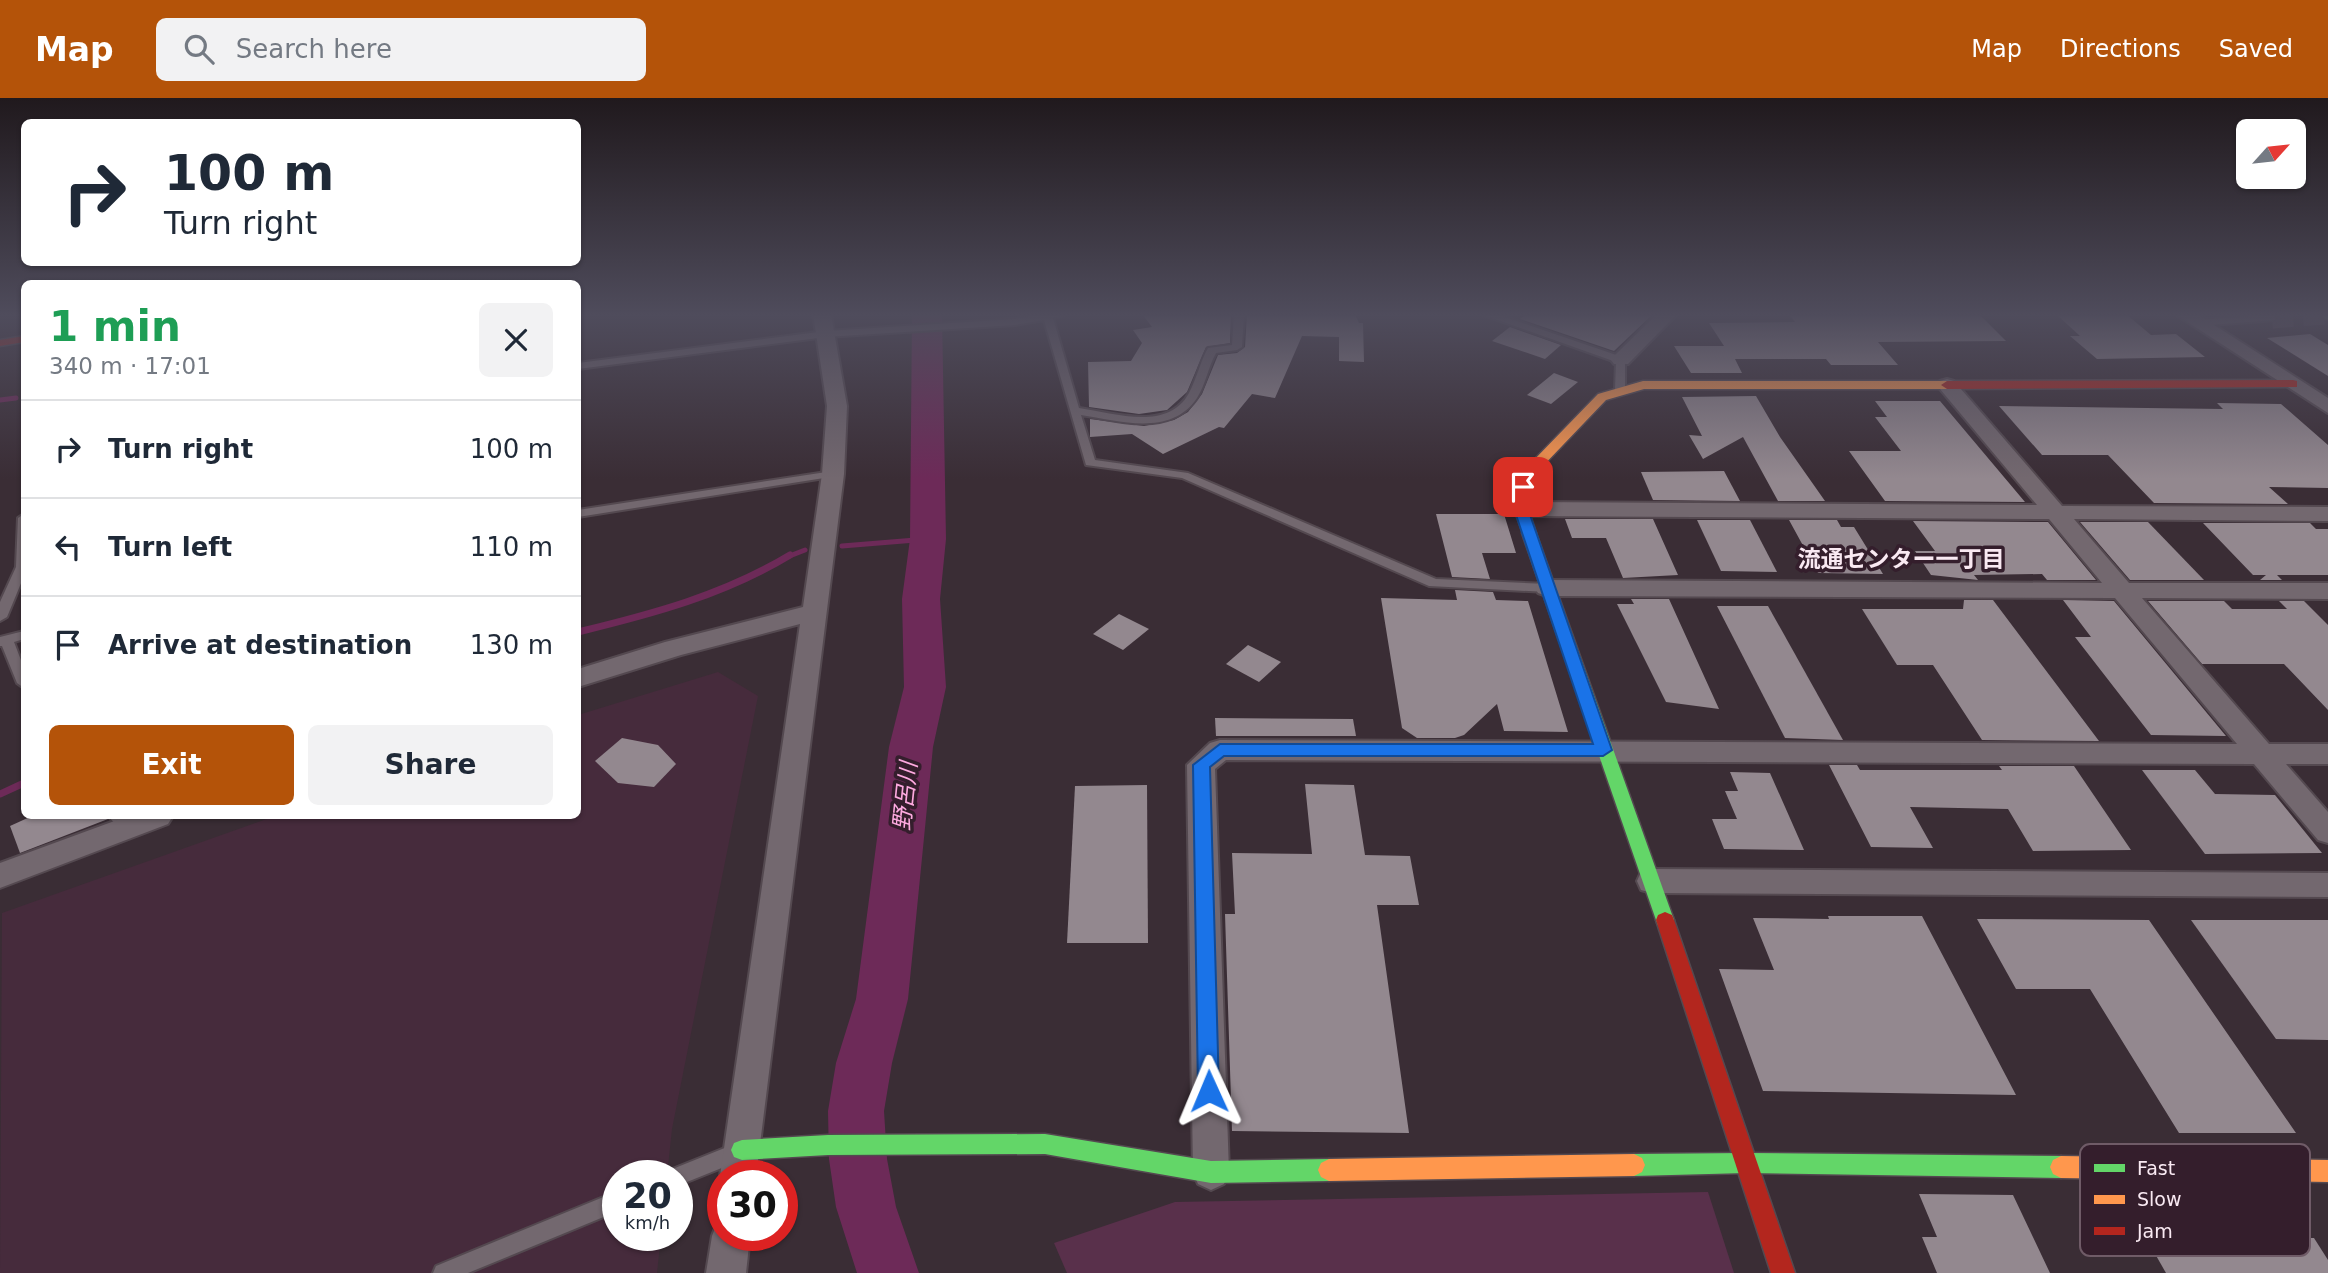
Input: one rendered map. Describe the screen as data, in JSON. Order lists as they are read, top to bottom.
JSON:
{
  "districts": ["流通センター一丁目"],
  "water": ["野呂川"],
  "legend": ["Fast", "Slow", "Jam"],
  "north": "top right",
  "page": {
    "header": "Map",
    "search": "Search here",
    "nav": ["Map", "Directions", "Saved"],
    "turn": ["100 m", "Turn right"],
    "heading": ["1 min", "340 m · 17:01"],
    "list": [
      {
        "name": "Turn right",
        "value": "100 m"
      },
      {
        "name": "Turn left",
        "value": "110 m"
      },
      {
        "name": "Arrive at destination",
        "value": "130 m"
      }
    ],
    "buttons": ["Exit", "Share"],
    "speed": "20 km/h",
    "limit": "30"
  }
}
